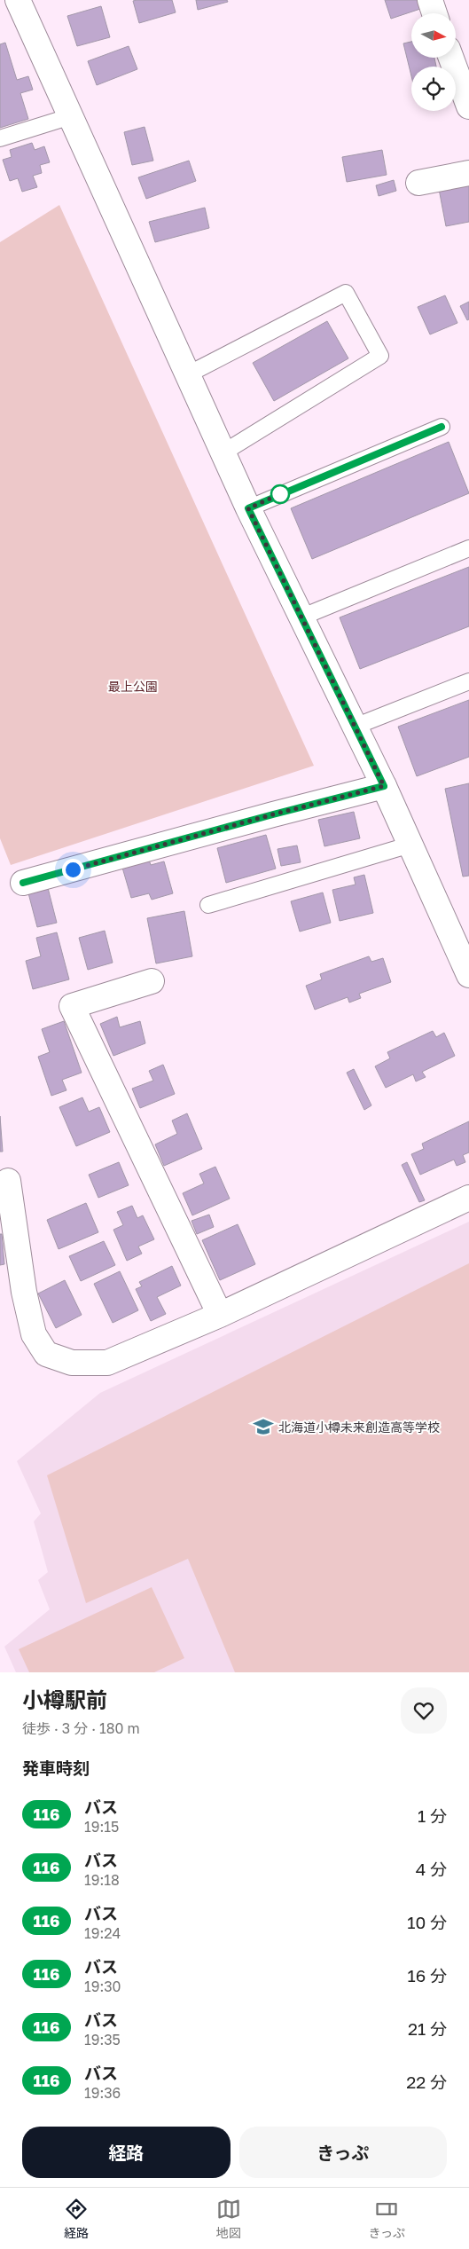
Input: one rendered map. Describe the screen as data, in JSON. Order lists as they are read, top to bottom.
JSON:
{
  "parks": ["最上公園"],
  "places": {
    "school or university": ["北海道小樽未来創造高等学校"]
  },
  "lines": ["bus line 116"],
  "north": "right",
  "page": {
    "heading": [
      ["小樽駅前", "徒歩 · 3 分 · 180 m"],
      "発車時刻"
    ],
    "list": [
      {
        "mark": "116",
        "name": "バス",
        "note": "19:15",
        "value": "1 分"
      },
      {
        "mark": "116",
        "name": "バス",
        "note": "19:18",
        "value": "4 分"
      },
      {
        "mark": "116",
        "name": "バス",
        "note": "19:24",
        "value": "10 分"
      },
      {
        "mark": "116",
        "name": "バス",
        "note": "19:30",
        "value": "16 分"
      },
      {
        "mark": "116",
        "name": "バス",
        "note": "19:35",
        "value": "21 分"
      },
      {
        "mark": "116",
        "name": "バス",
        "note": "19:36",
        "value": "22 分"
      }
    ],
    "buttons": ["経路", "きっぷ"],
    "tabs": ["経路", "地図", "きっぷ"]
  }
}
